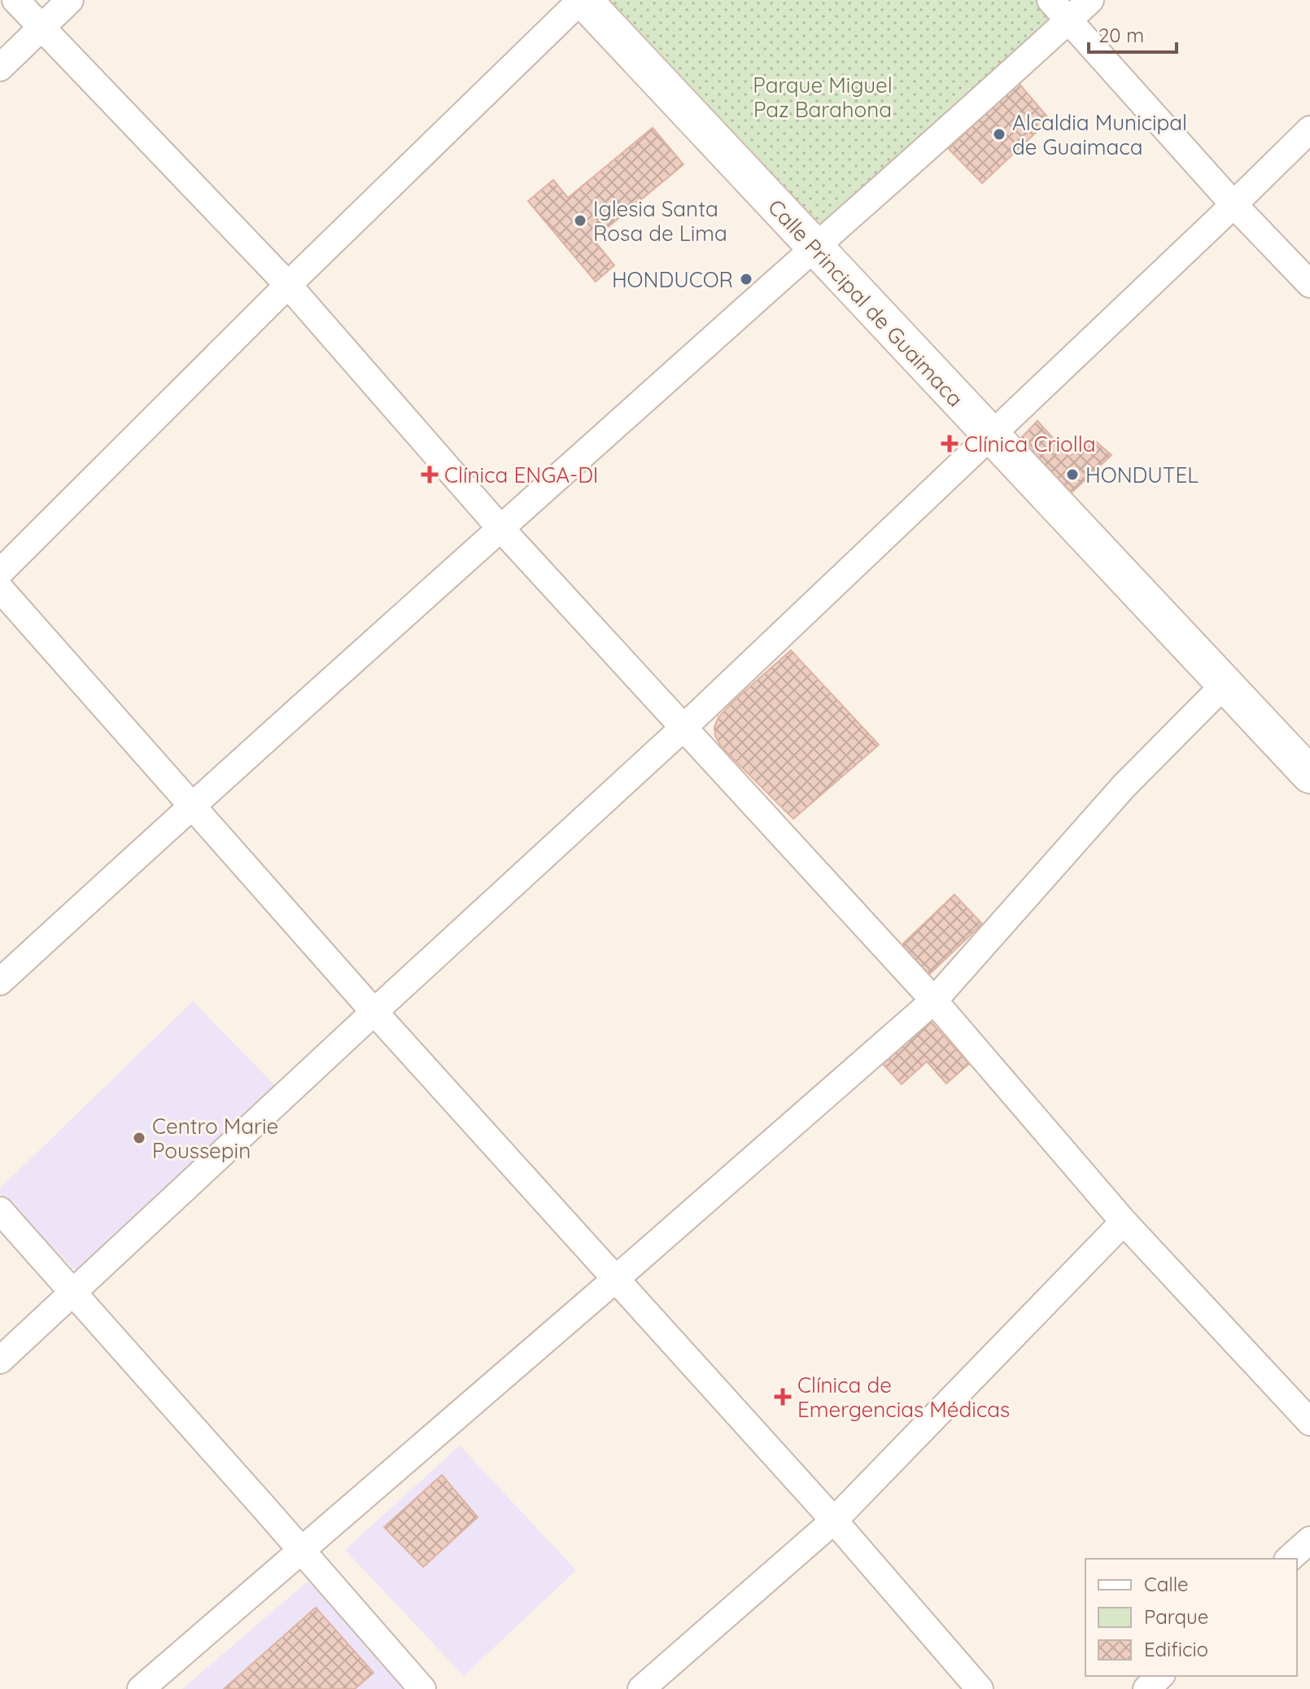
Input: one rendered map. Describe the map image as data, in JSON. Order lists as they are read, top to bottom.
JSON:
{
  "streets": {
    "main road": ["Calle Principal de Guaimaca"]
  },
  "parks": ["Parque Miguel Paz Barahona"],
  "places": {
    "other": [
      "Alcaldia Municipal de Guaimaca",
      "Iglesia Santa Rosa de Lima",
      "HONDUCOR",
      "HONDUTEL",
      "Centro Marie Poussepin"
    ],
    "health": ["Clínica Criolla", "Clínica ENGA-DI", "Clínica de Emergencias Médicas"]
  },
  "legend": ["Calle", "Parque", "Edificio"],
  "scale_bar": "20 m"
}
